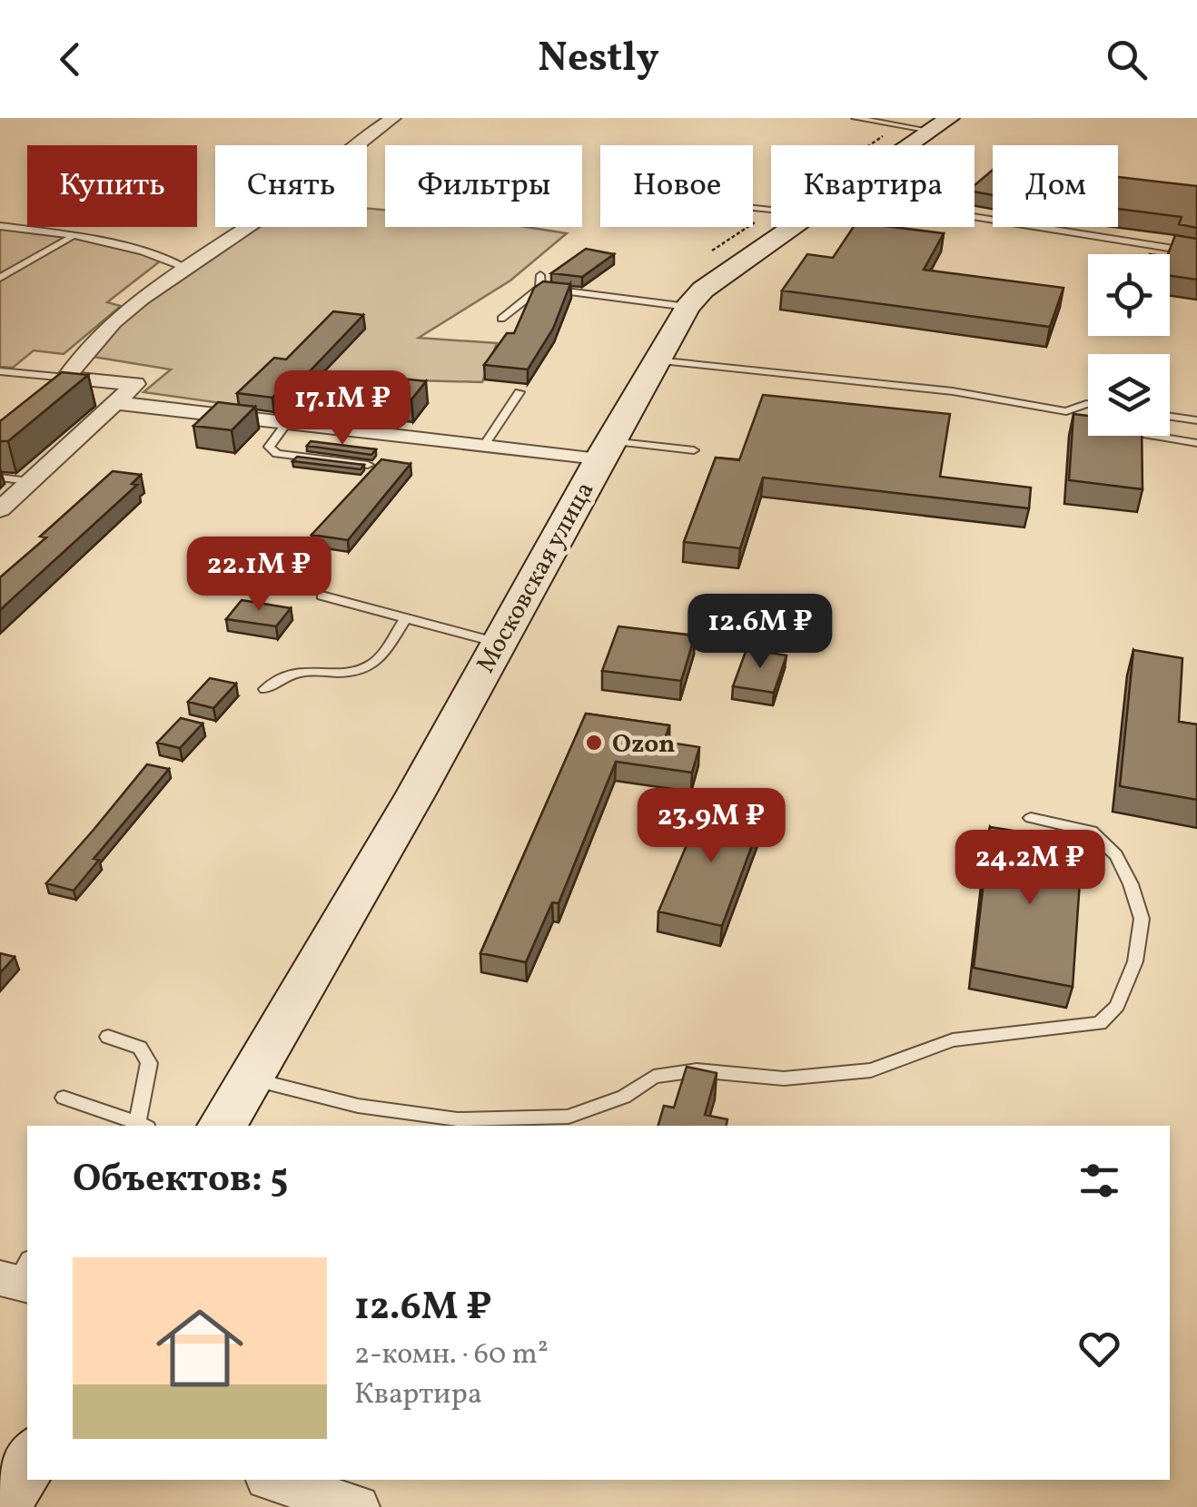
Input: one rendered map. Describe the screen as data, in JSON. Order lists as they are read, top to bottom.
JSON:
{
  "streets": {
    "main road": ["Московская улица"]
  },
  "places": ["Ozon"],
  "page": {
    "header": "Nestly",
    "chip": [
      "Купить",
      "Снять",
      "Фильтры",
      "Новое",
      "Квартира",
      "Дом"
    ],
    "price": [
      "17.1M ₽",
      "22.1M ₽",
      "12.6M ₽",
      "23.9M ₽",
      "24.2M ₽"
    ],
    "heading": "Объектов: 5",
    "list": [
      {
        "name": "12.6M ₽",
        "note": "2-комн. · 60 m² · Квартира"
      }
    ]
  }
}
